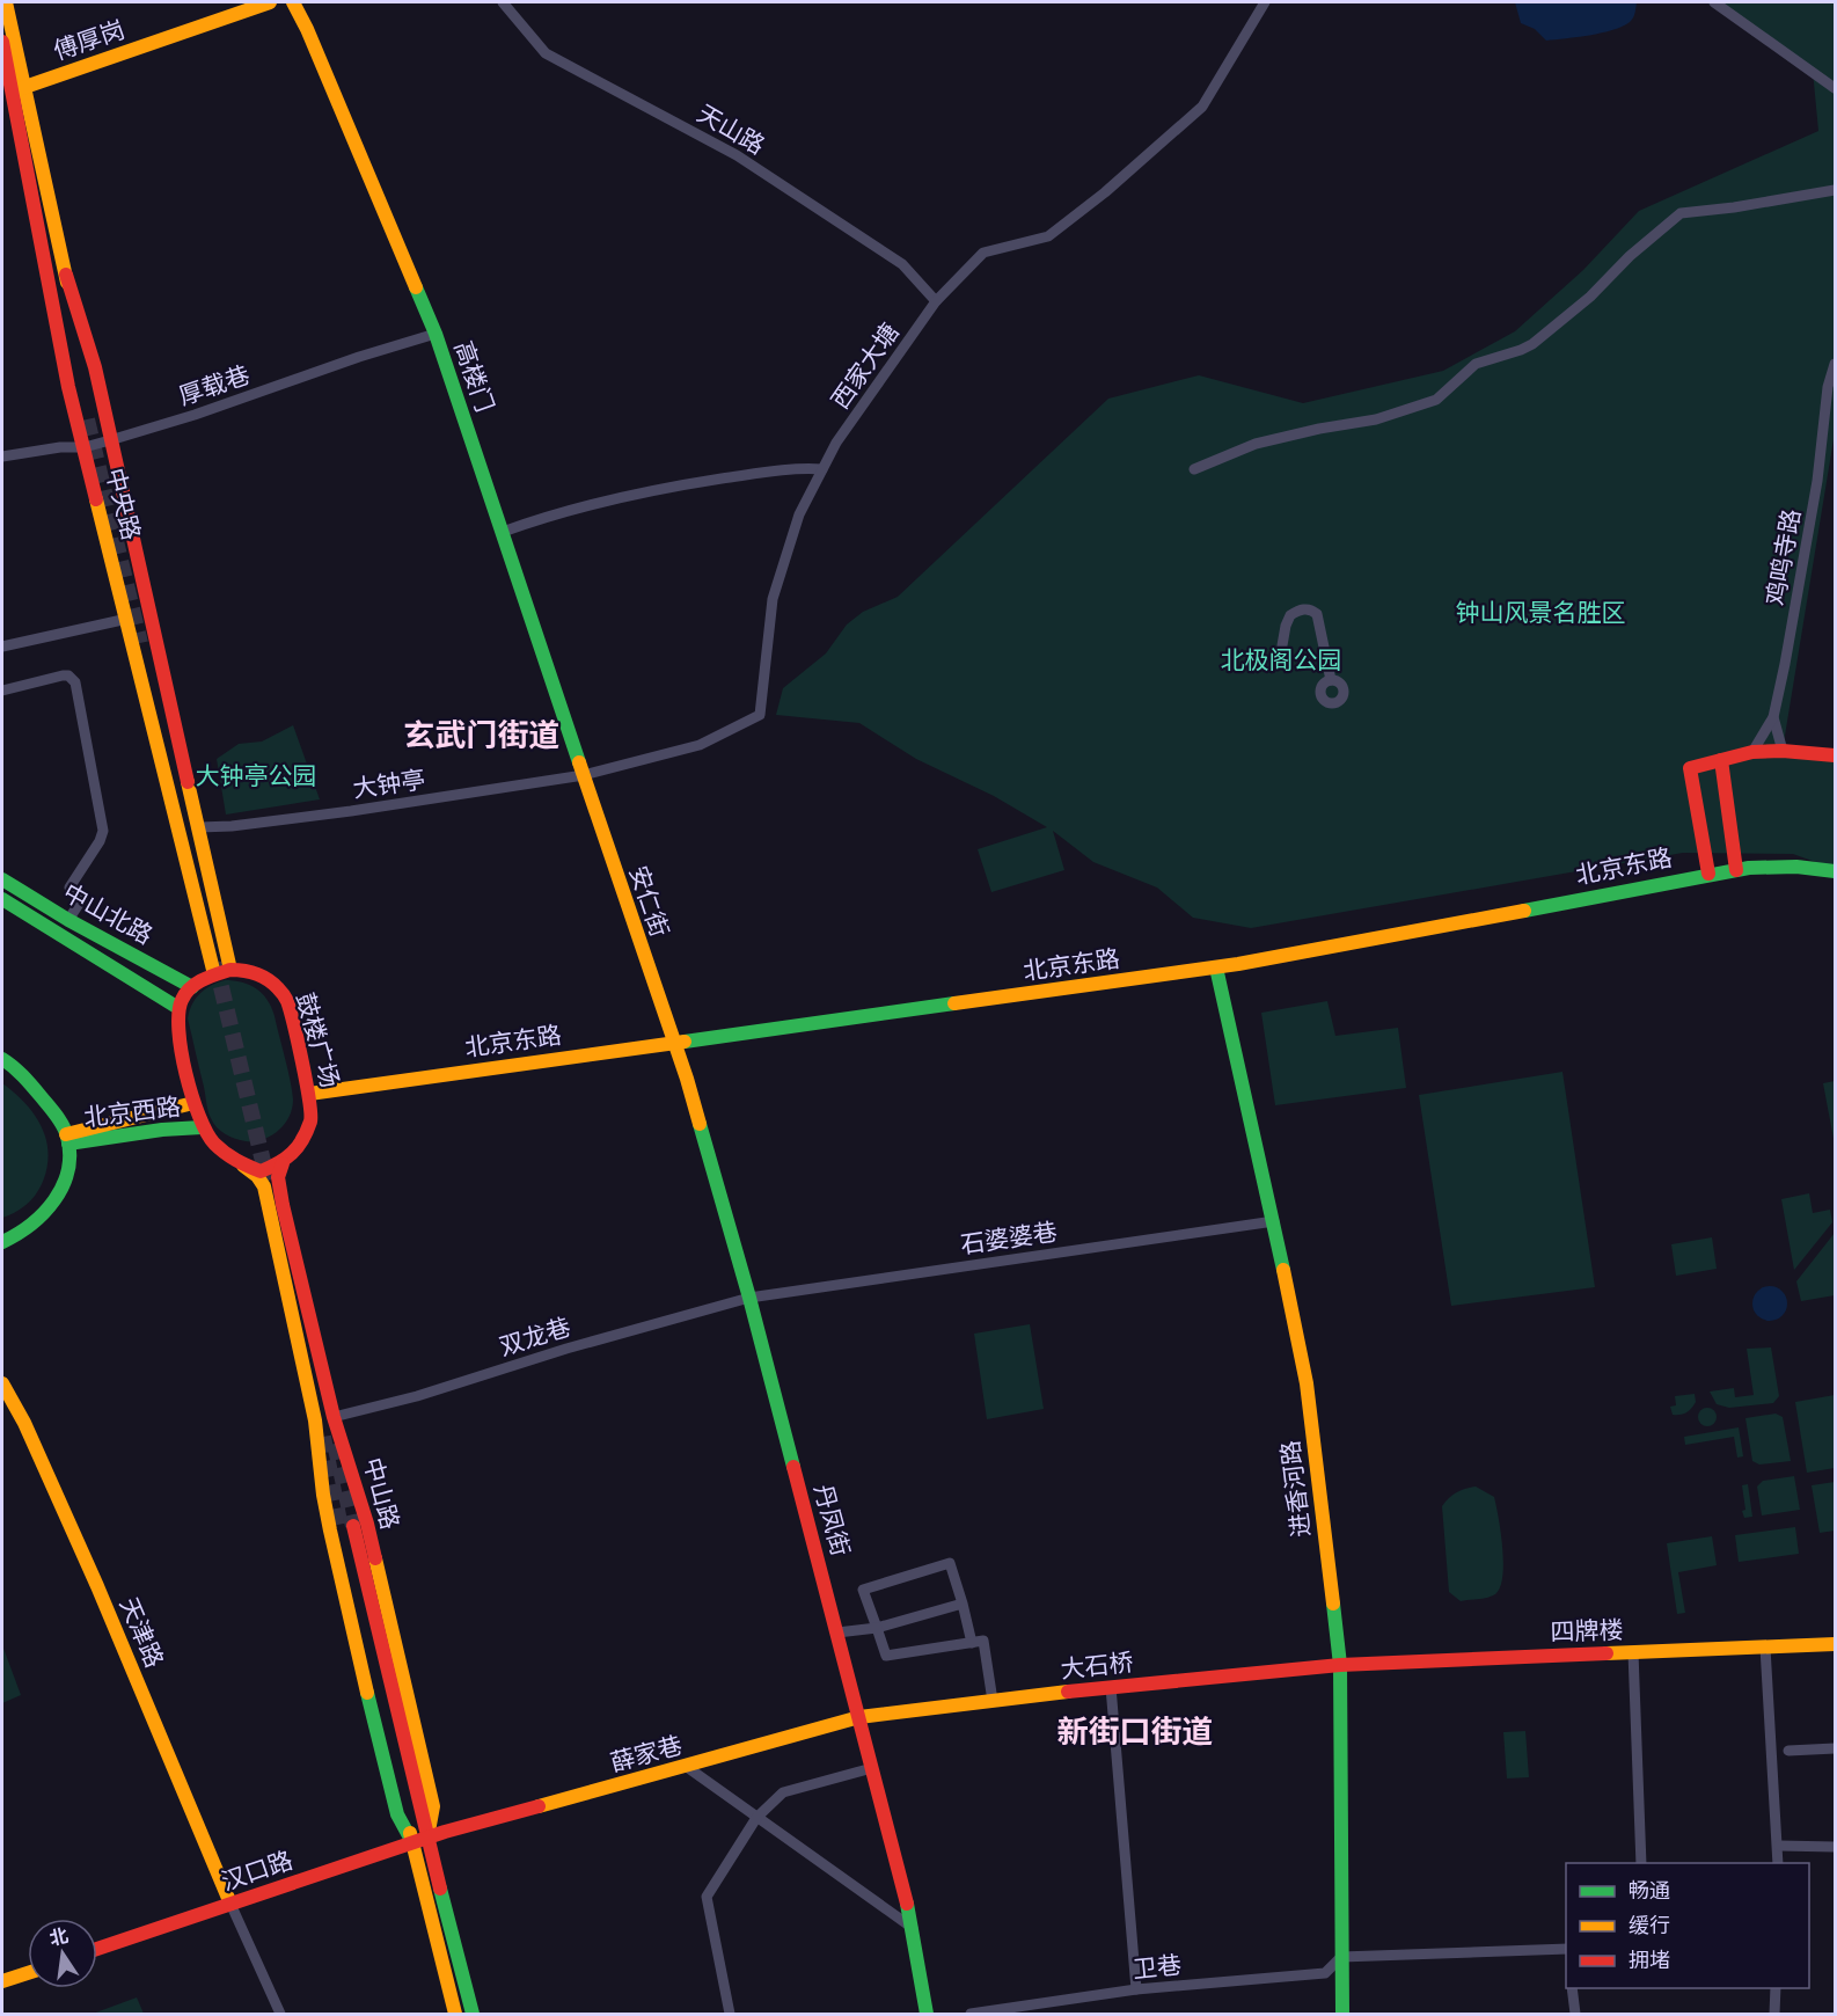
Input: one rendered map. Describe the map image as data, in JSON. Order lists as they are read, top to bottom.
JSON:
{
  "streets": {
    "main road": [
      "傅厚岗",
      "高楼门",
      "中央路",
      "北京东路",
      "安仁街",
      "中山北路",
      "鼓楼广场",
      "北京西路",
      "进香河路",
      "中山路",
      "丹凤街",
      "四牌楼",
      "天津路",
      "大石桥",
      "薛家巷",
      "汉口路"
    ],
    "street": [
      "天山路",
      "西家大塘",
      "厚载巷",
      "鸡鸣寺路",
      "大钟亭",
      "石婆婆巷",
      "双龙巷",
      "卫巷"
    ]
  },
  "crossings": [
    ["傅厚岗", "中央路"],
    ["天山路", "西家大塘"],
    ["西家大塘", "高楼门"],
    ["西家大塘", "大钟亭"],
    ["西家大塘", "安仁街"],
    ["高楼门", "厚载巷"],
    ["高楼门", "大钟亭"],
    ["高楼门", "安仁街"],
    ["厚载巷", "中央路"],
    ["中央路", "大钟亭"],
    ["中央路", "北京东路"],
    ["中央路", "中山北路"],
    ["中央路", "鼓楼广场"],
    ["中央路", "北京西路"],
    ["中央路", "中山路"],
    ["大钟亭", "安仁街"],
    ["北京东路", "安仁街"],
    ["北京东路", "中山北路"],
    ["北京东路", "鼓楼广场"],
    ["北京东路", "北京西路"],
    ["北京东路", "进香河路"],
    ["北京东路", "中山路"],
    ["北京东路", "丹凤街"],
    ["安仁街", "丹凤街"],
    ["中山北路", "鼓楼广场"],
    ["中山北路", "北京西路"],
    ["中山北路", "中山路"],
    ["鼓楼广场", "北京西路"],
    ["鼓楼广场", "中山路"],
    ["北京西路", "中山路"],
    ["石婆婆巷", "双龙巷"],
    ["石婆婆巷", "进香河路"],
    ["石婆婆巷", "丹凤街"],
    ["双龙巷", "中山路"],
    ["双龙巷", "丹凤街"],
    ["进香河路", "四牌楼"],
    ["进香河路", "大石桥"],
    ["进香河路", "卫巷"],
    ["中山路", "汉口路"],
    ["丹凤街", "大石桥"],
    ["丹凤街", "薛家巷"],
    ["四牌楼", "大石桥"],
    ["天津路", "汉口路"],
    ["大石桥", "薛家巷"],
    ["薛家巷", "汉口路"]
  ],
  "districts": ["玄武门街道", "新街口街道"],
  "parks": ["钟山风景名胜区", "北极阁公园", "大钟亭公园"],
  "legend": ["畅通", "缓行", "拥堵"],
  "north": "top"
}
